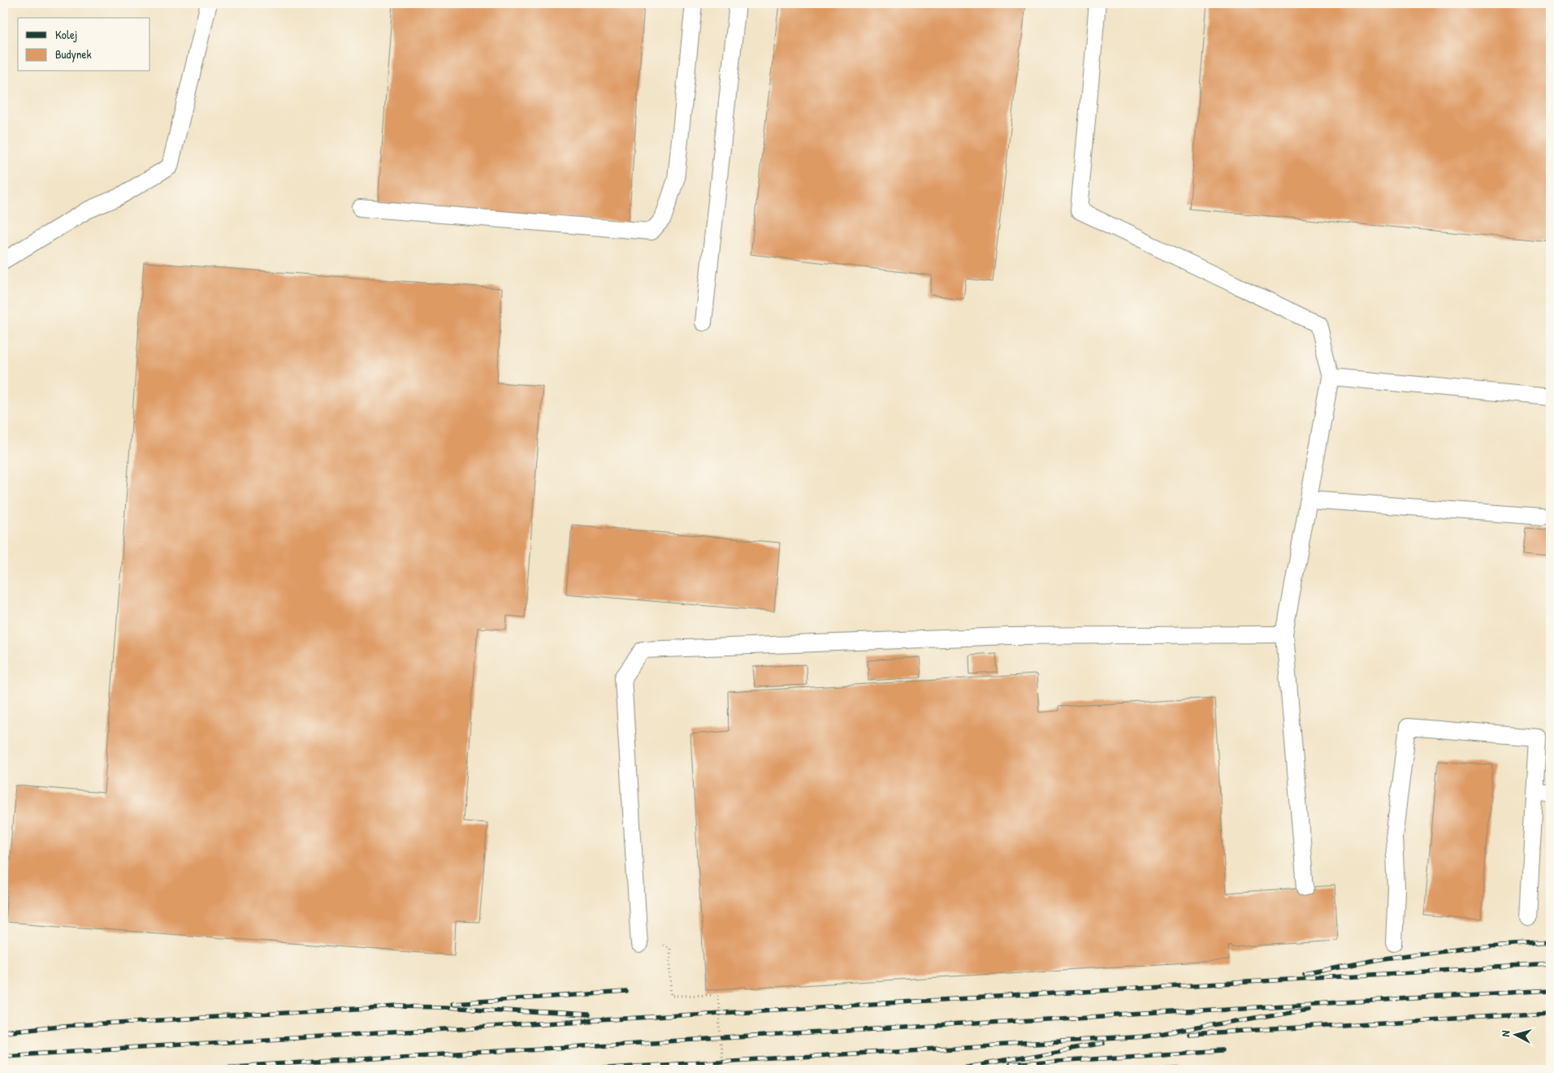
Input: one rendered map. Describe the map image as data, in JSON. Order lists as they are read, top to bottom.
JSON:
{
  "legend": ["Kolej", "Budynek"],
  "north": "left"
}
